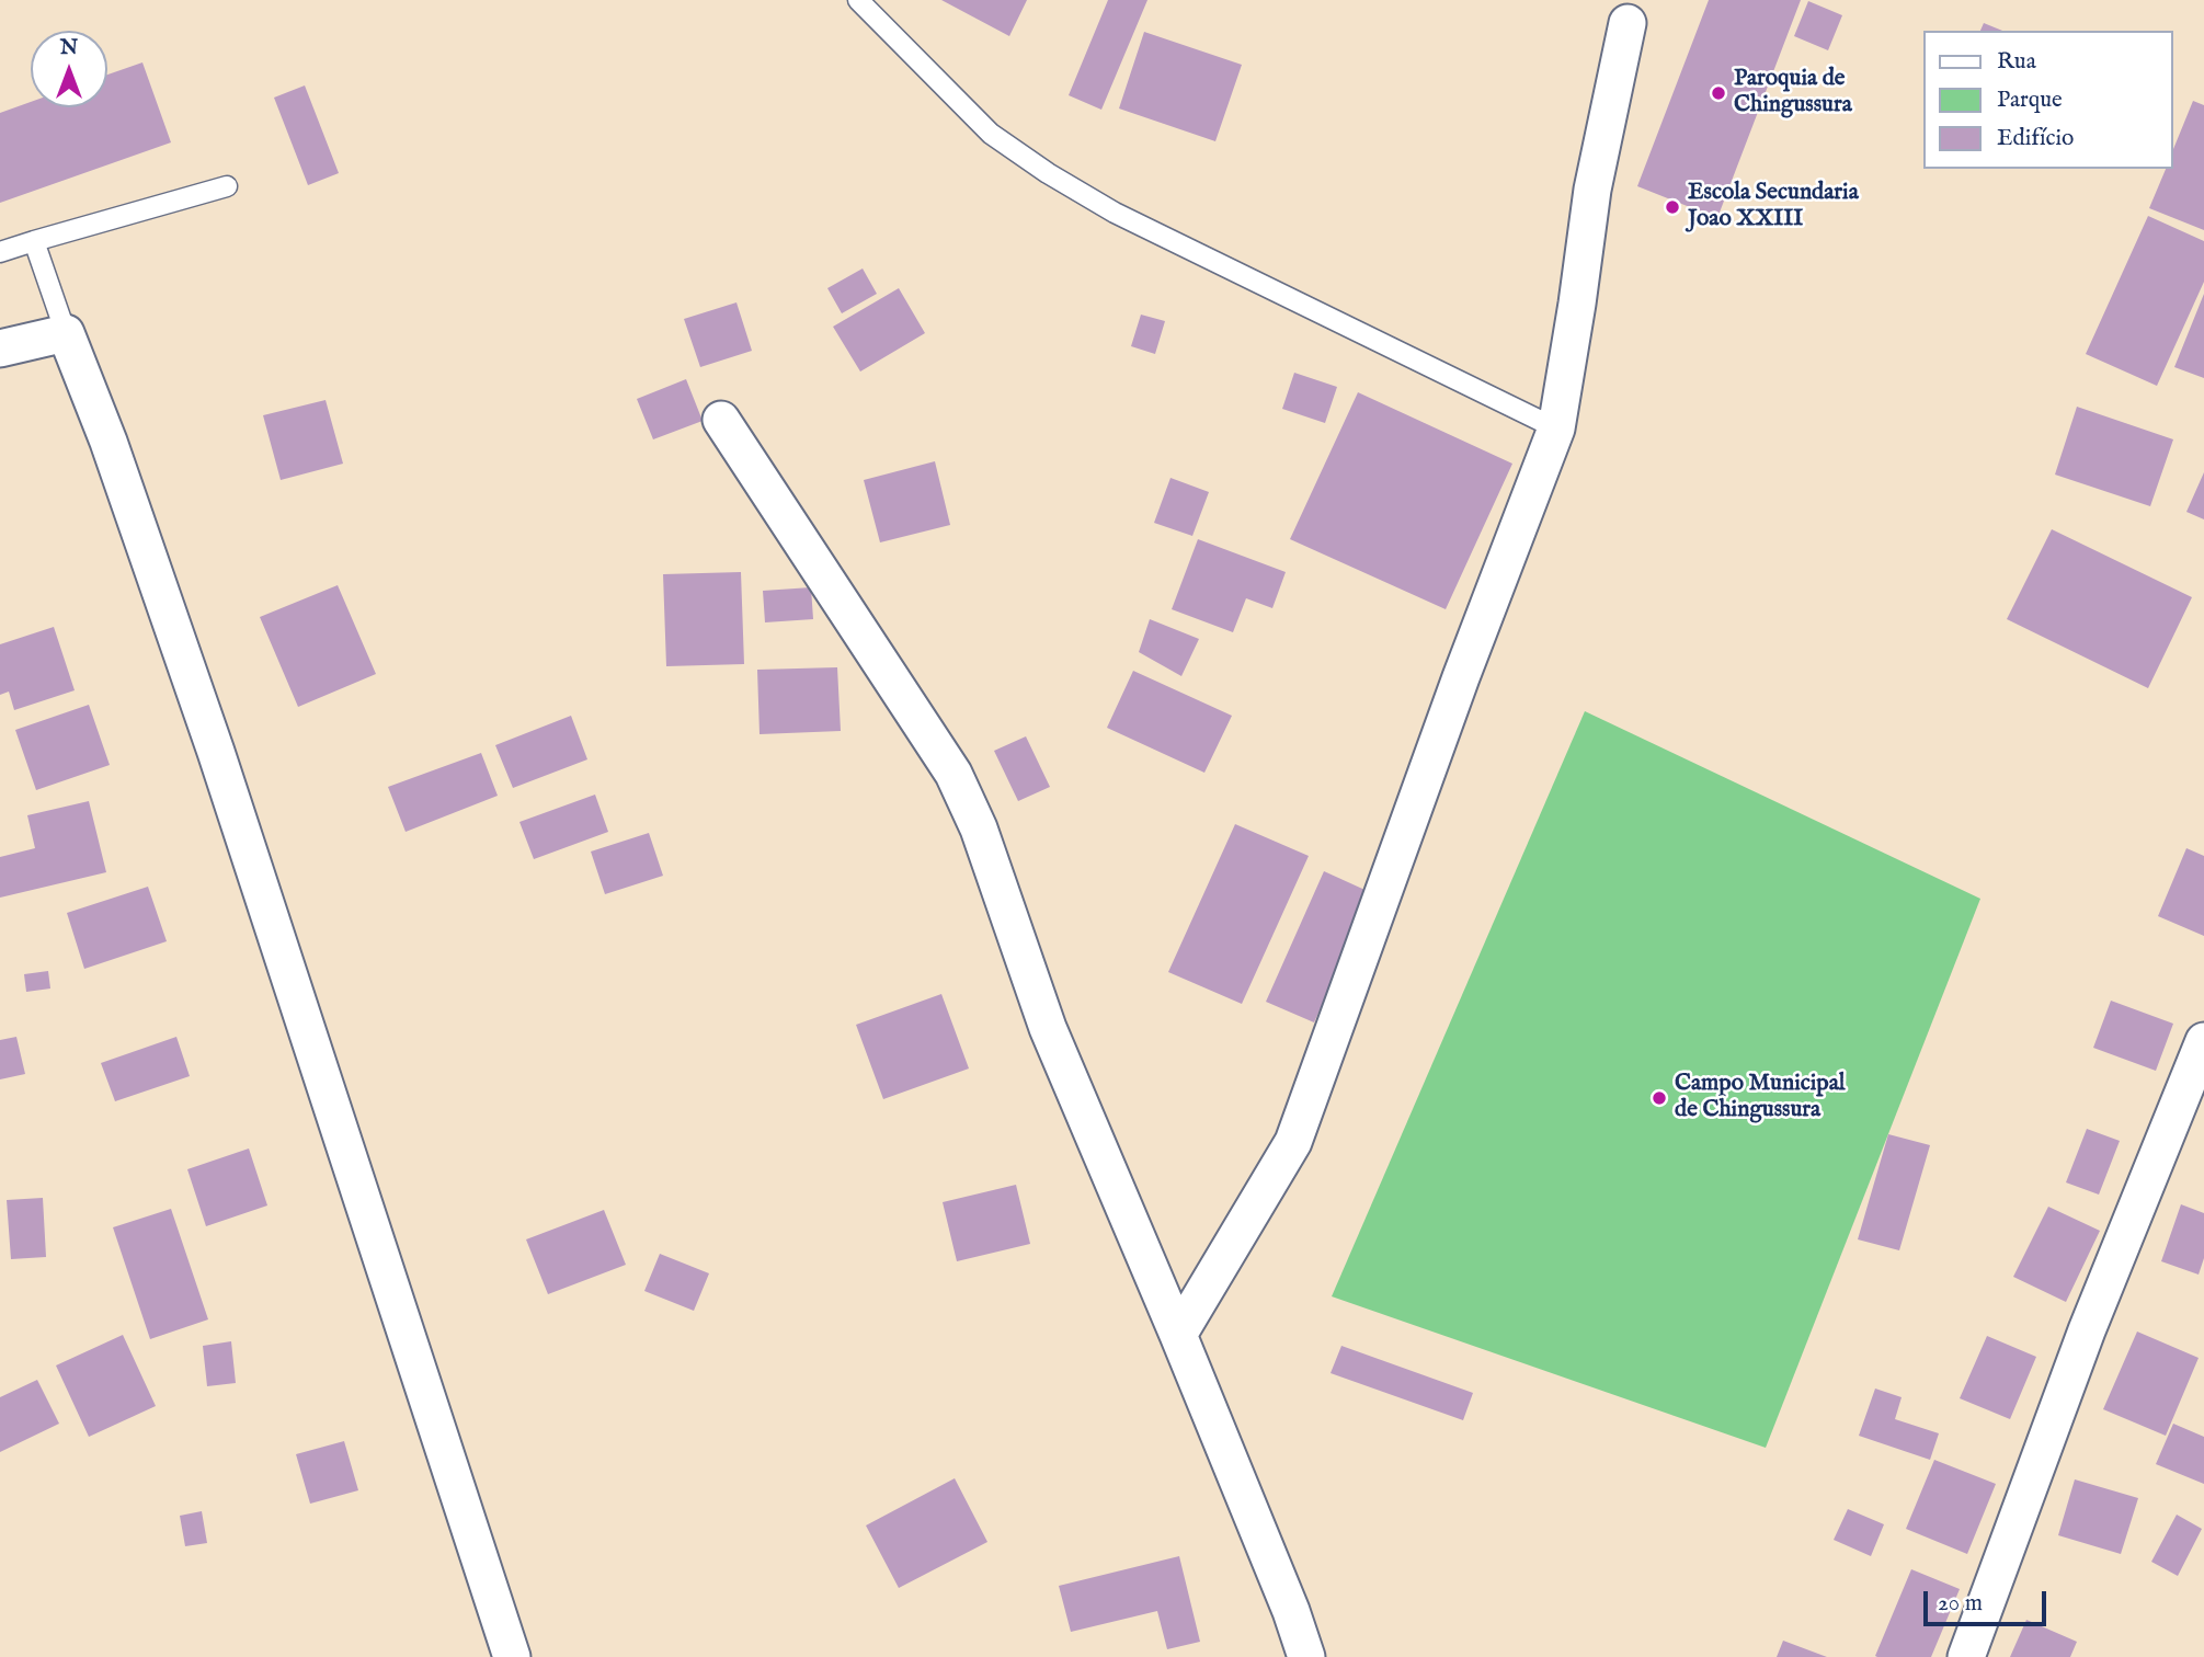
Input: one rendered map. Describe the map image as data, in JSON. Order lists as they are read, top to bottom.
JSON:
{
  "places": ["Paroquia de Chingussura", "Escola Secundaria Joao XXIII", "Campo Municipal de Chingussura"],
  "legend": ["Rua", "Parque", "Edifício"],
  "scale_bar": "20 m",
  "north": "top"
}
